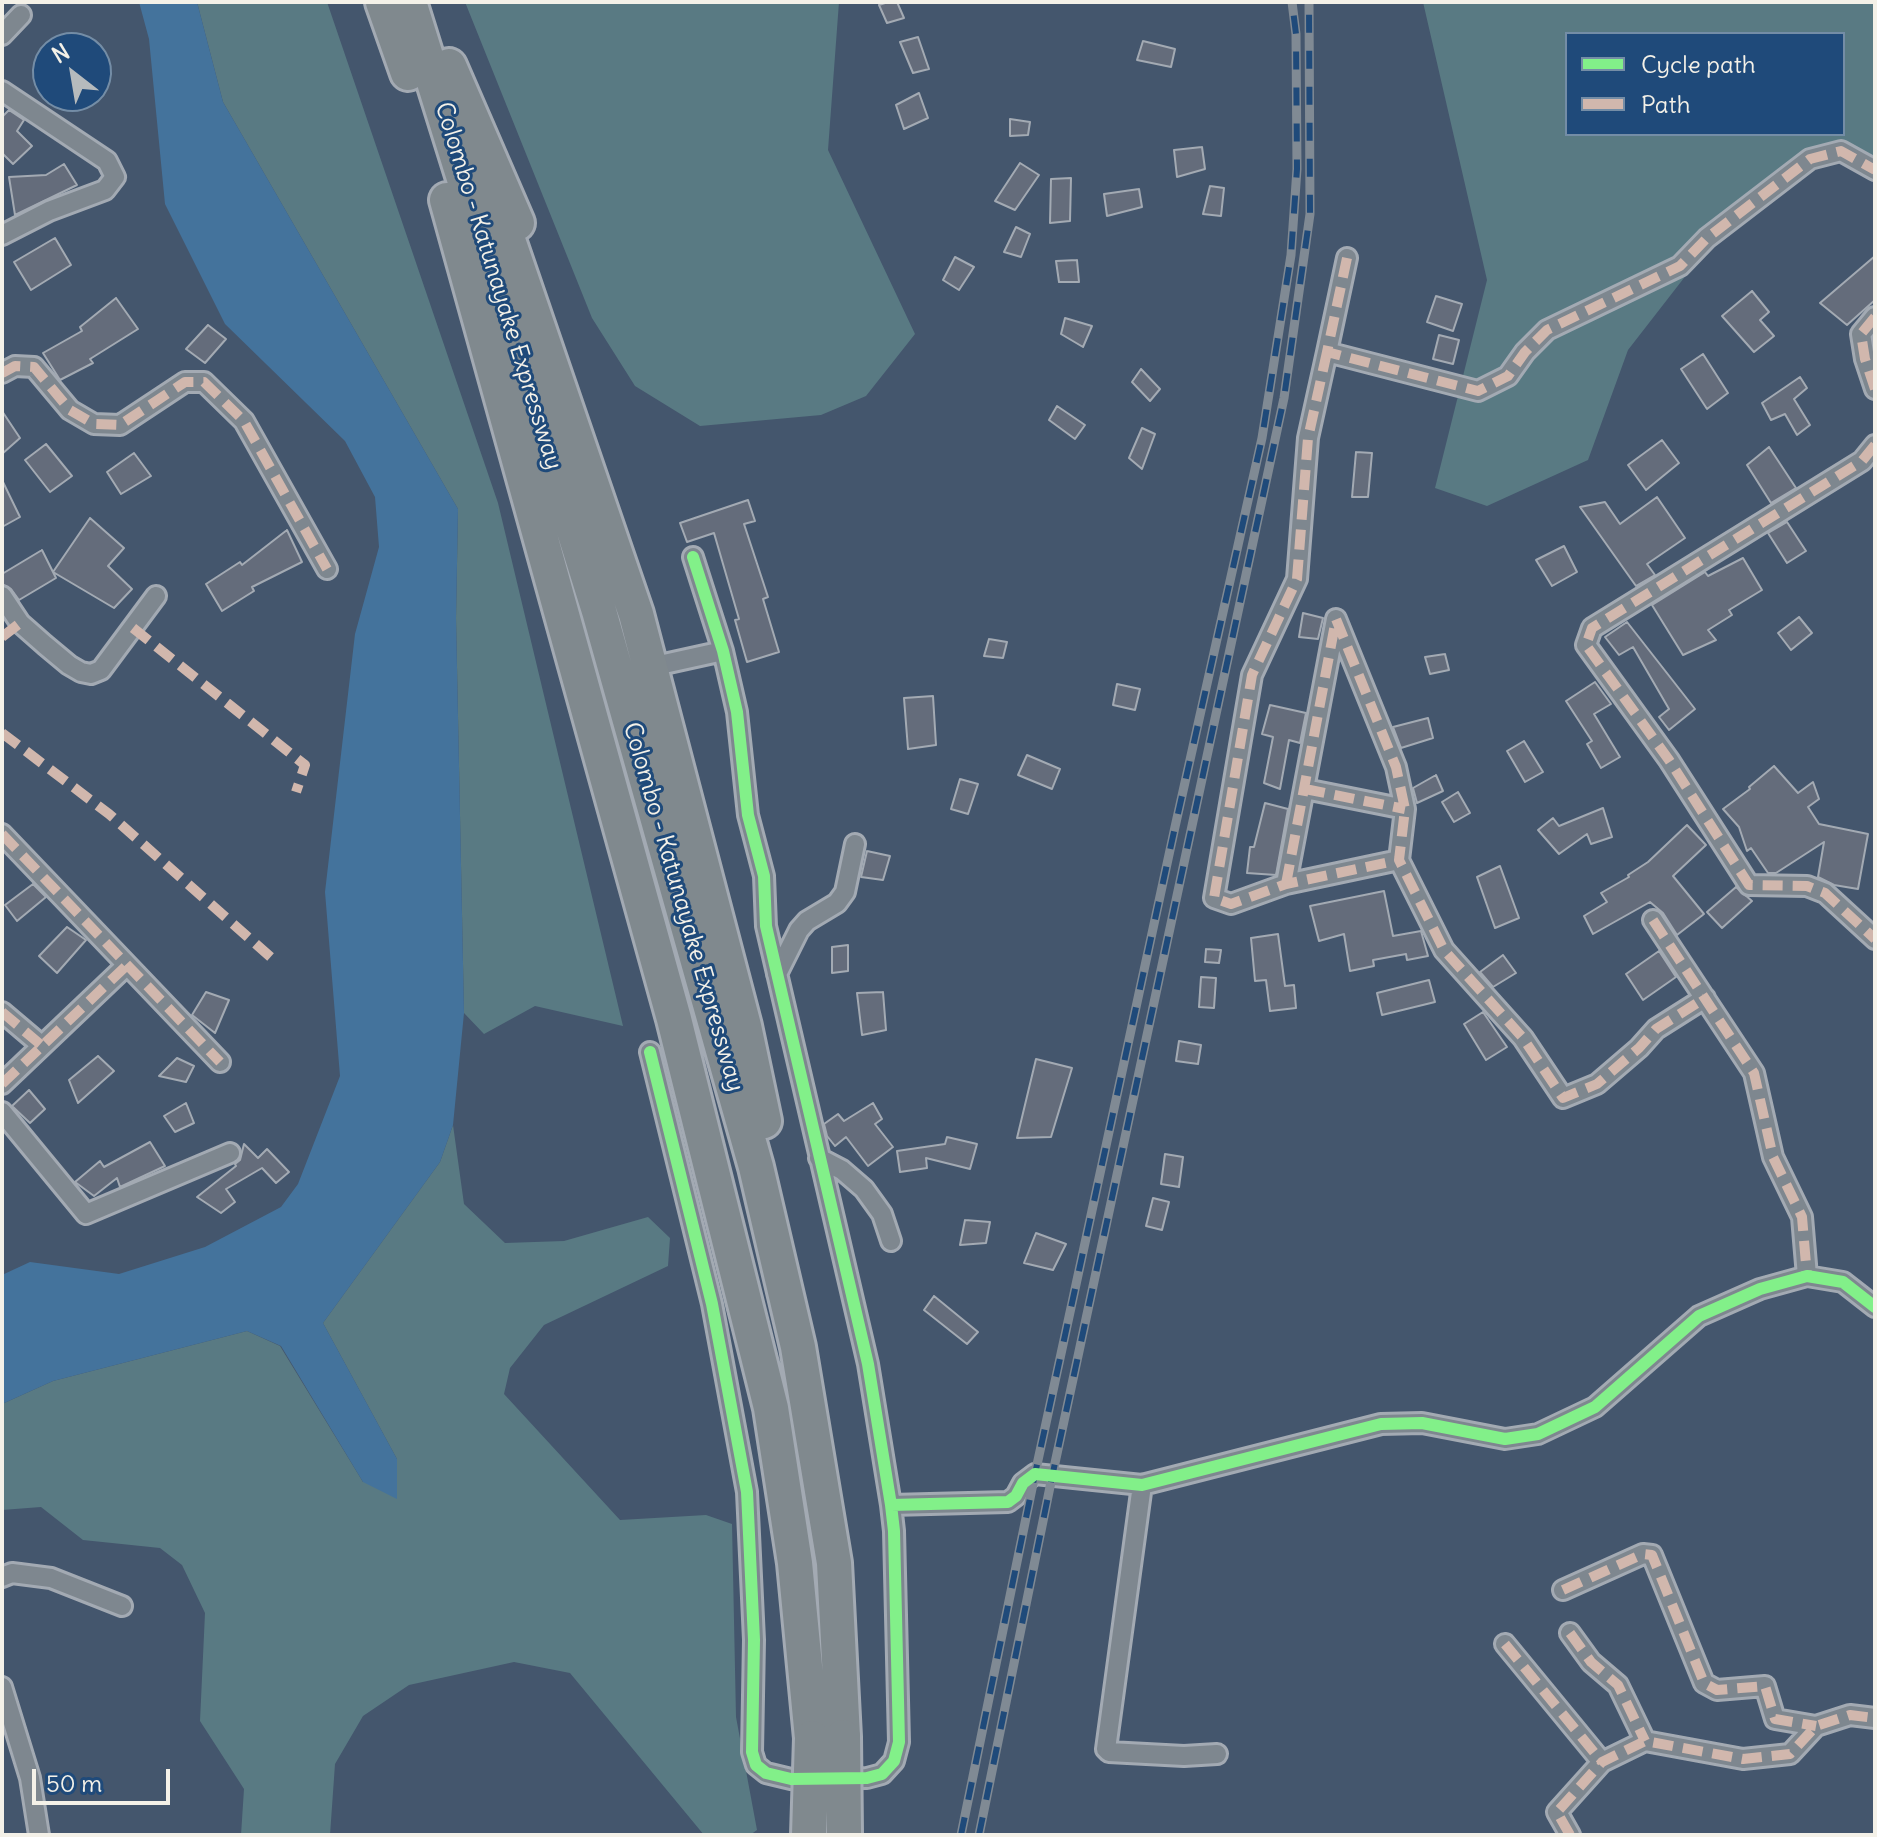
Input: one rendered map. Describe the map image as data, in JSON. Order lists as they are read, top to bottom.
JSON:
{
  "streets": {
    "highway": ["Colombo - Katunayake Expressway"]
  },
  "legend": ["Cycle path", "Path"],
  "scale_bar": "50 m",
  "north": "top left"
}
